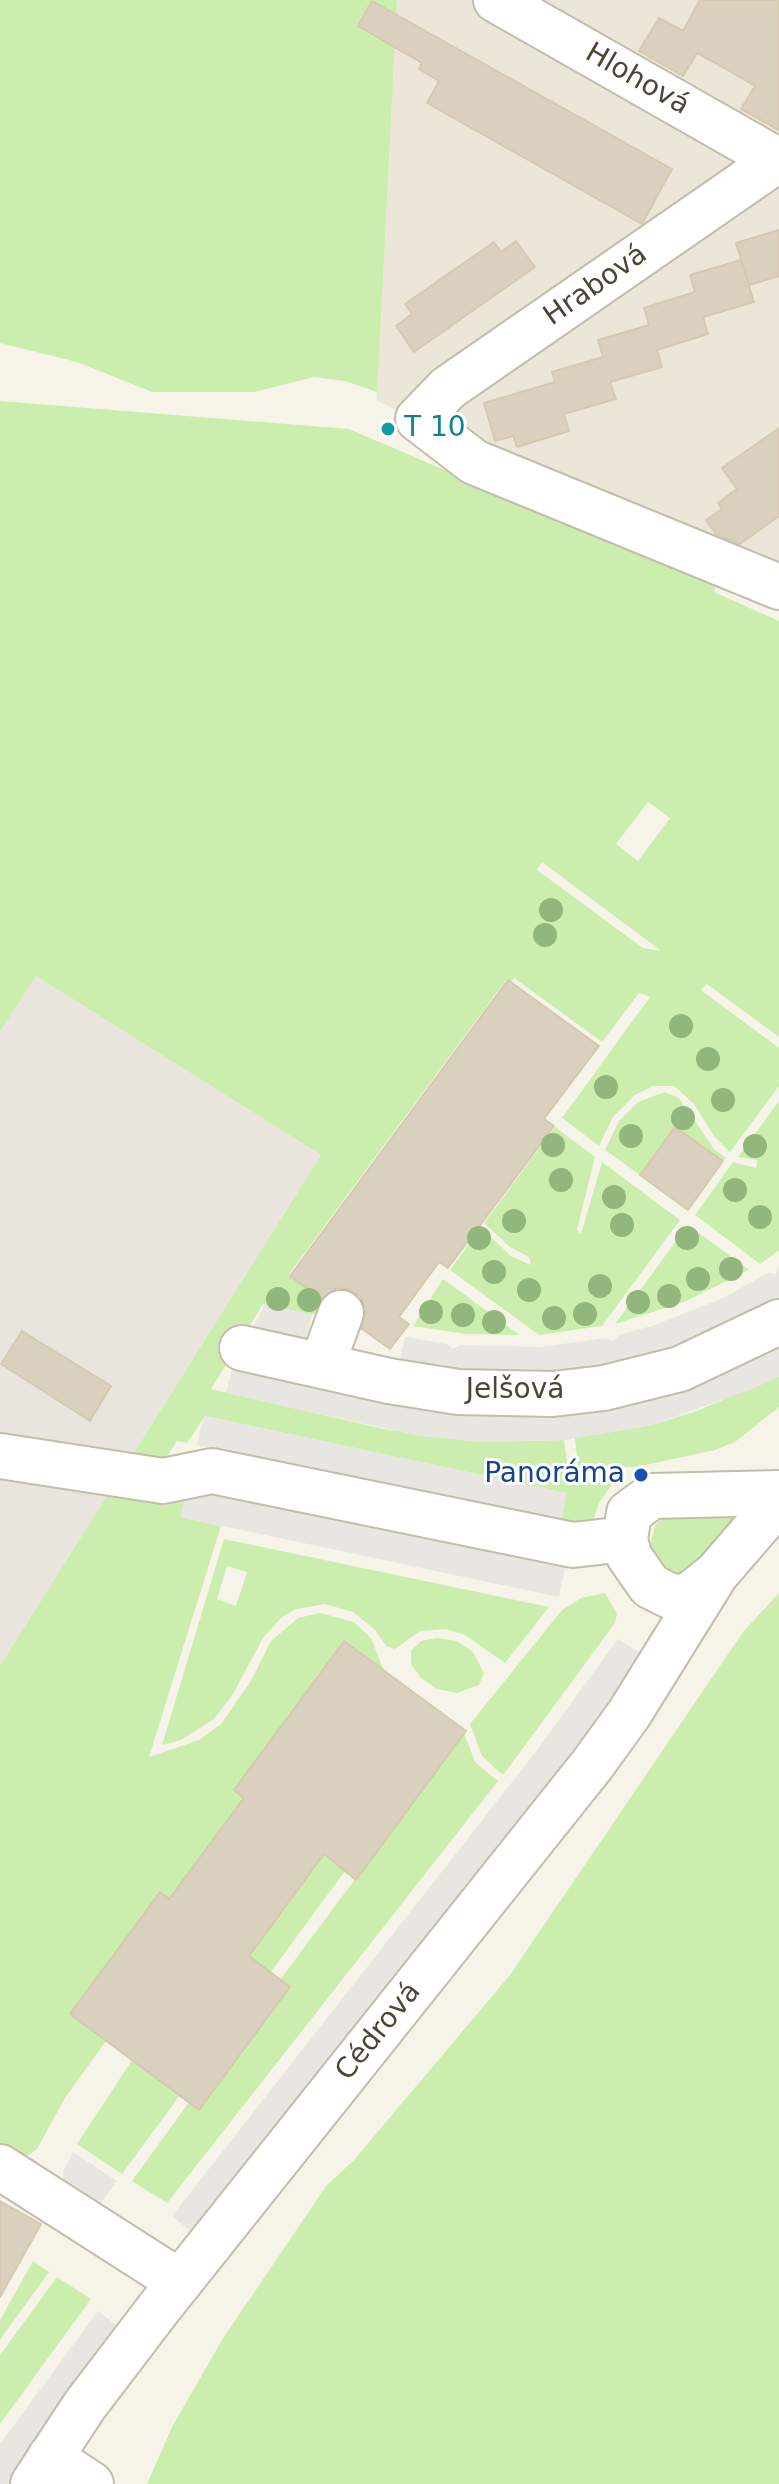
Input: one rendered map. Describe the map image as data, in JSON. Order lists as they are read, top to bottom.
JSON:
{
  "streets": {
    "street": [
      "Hlohová",
      "Hrabová",
      "Jelšová",
      "Cédrová"
    ]
  },
  "crossings": [
    ["Hlohová", "Hrabová"]
  ],
  "places": ["T 10", "Panoráma"]
}
